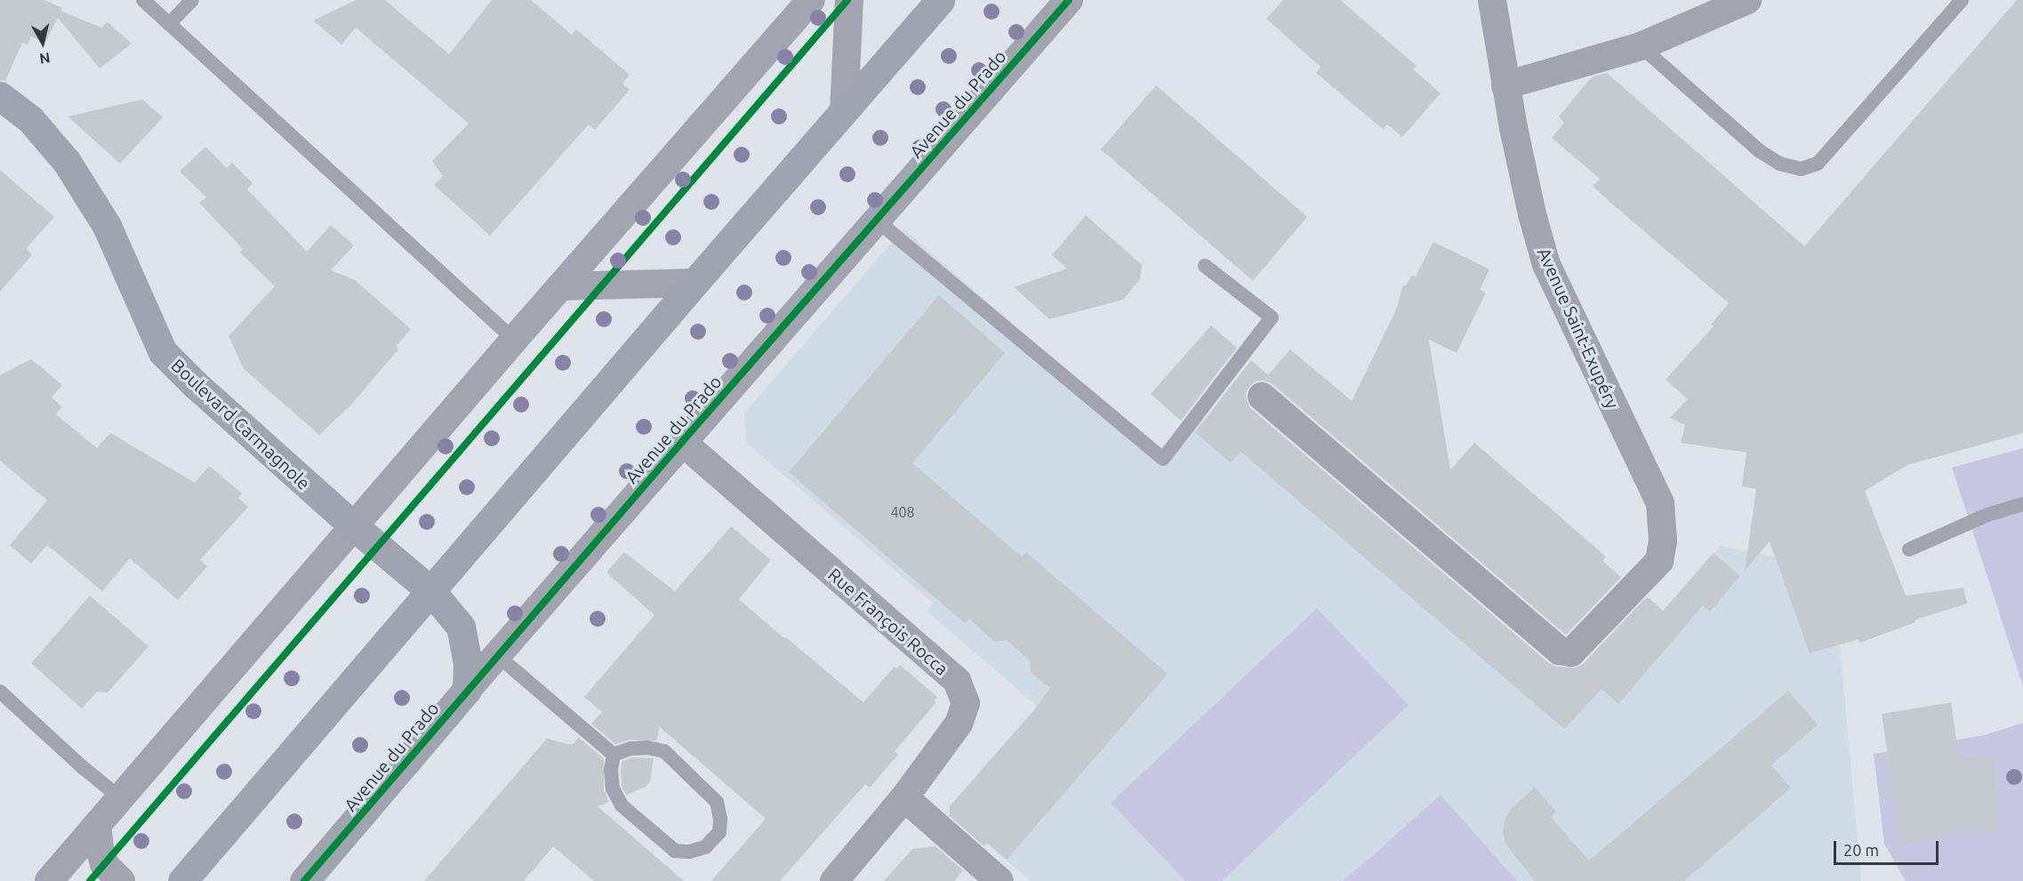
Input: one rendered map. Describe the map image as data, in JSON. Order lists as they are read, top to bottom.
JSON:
{
  "streets": {
    "main road": ["Avenue du Prado", "Boulevard Carmagnole"],
    "street": ["Avenue Saint-Exupéry", "Rue François Rocca"]
  },
  "crossings": [
    ["Avenue du Prado", "Rue François Rocca"]
  ],
  "house_numbers": ["408"],
  "scale_bar": "20 m",
  "north": "bottom"
}
